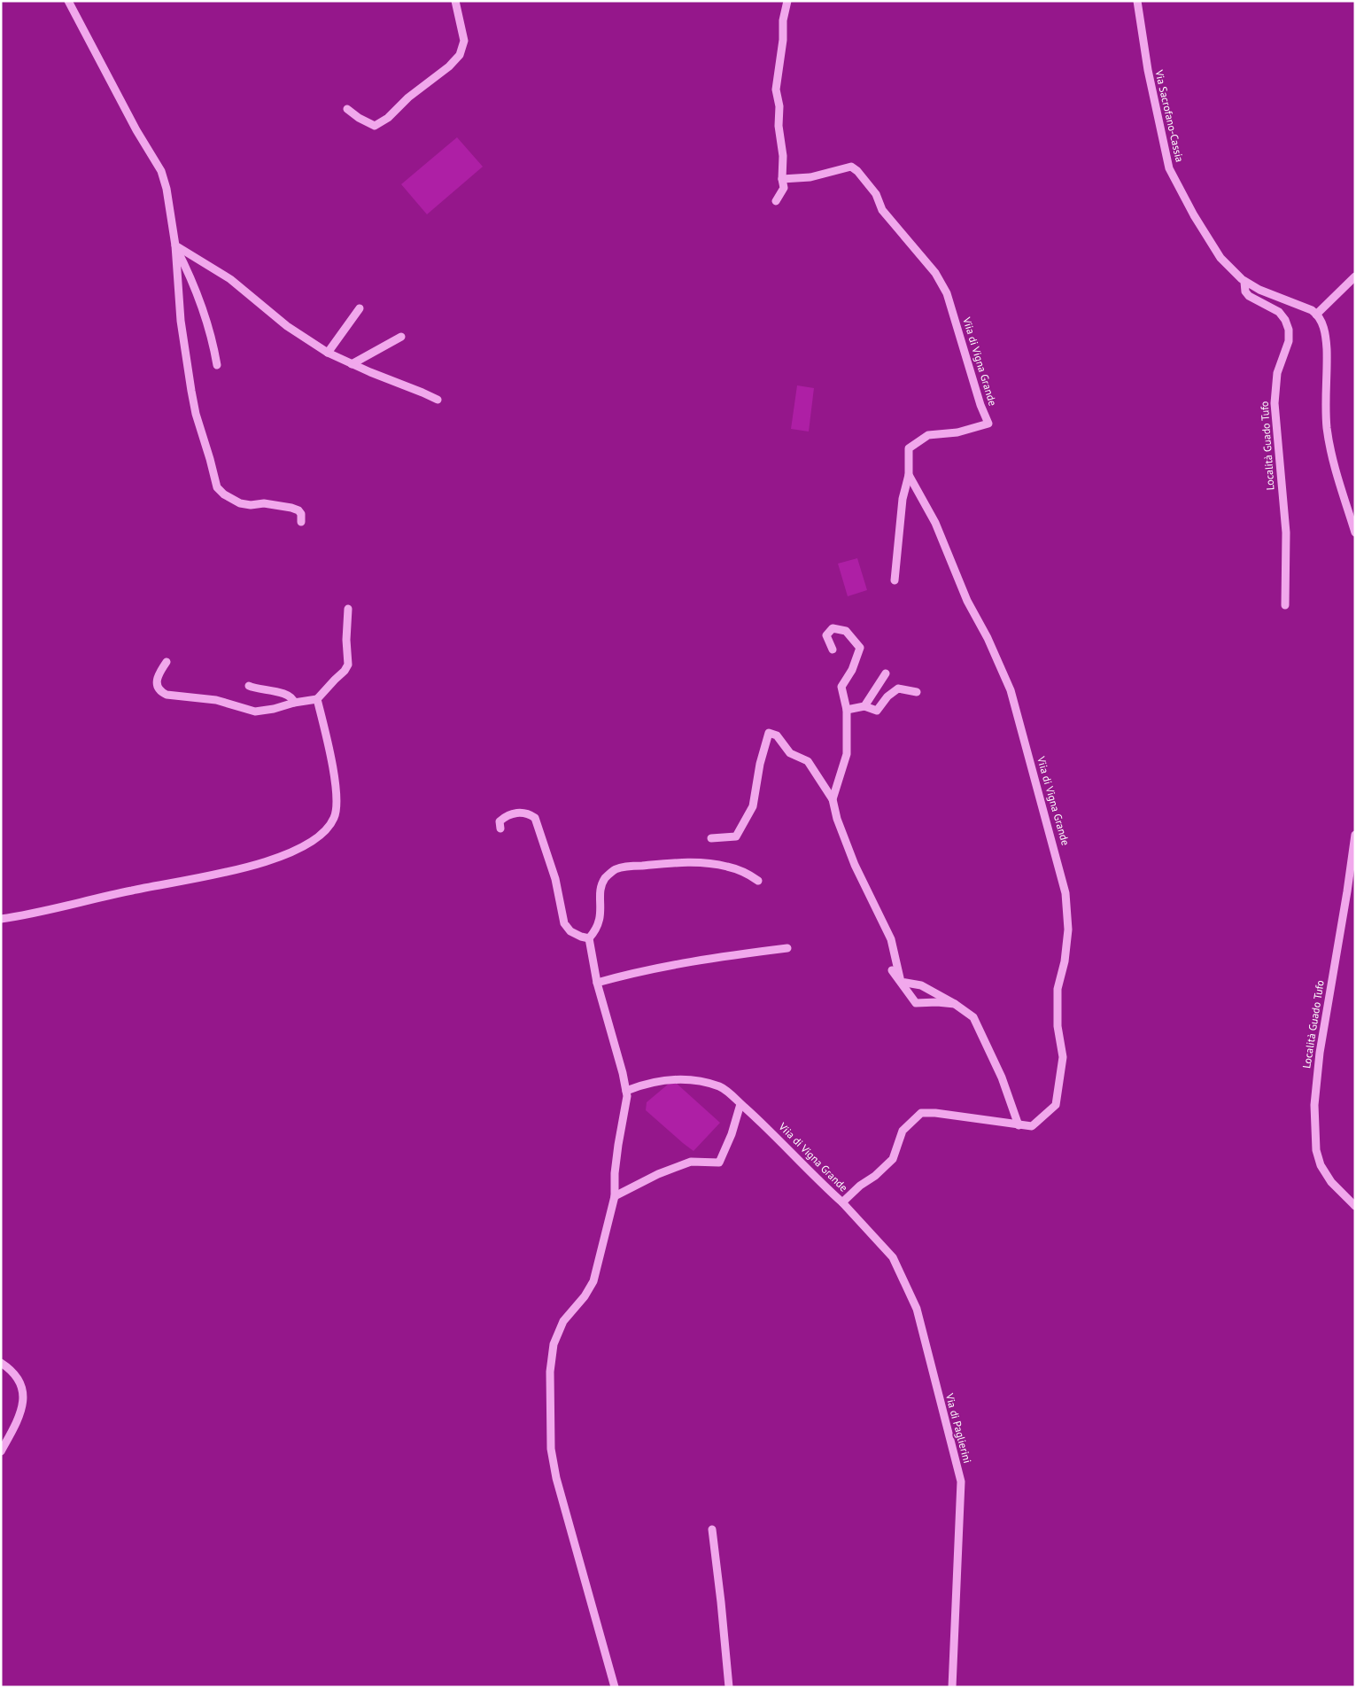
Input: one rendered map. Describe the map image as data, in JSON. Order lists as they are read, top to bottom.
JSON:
{
  "streets": {
    "street": [
      "Via Sacrofano-Cassia",
      "Viia di Vigna Grande",
      "Località Guado Tufo",
      "Via di Paglierini"
    ]
  },
  "crossings": [
    ["Via Sacrofano-Cassia", "Località Guado Tufo"],
    ["Viia di Vigna Grande", "Via di Paglierini"]
  ]
}
